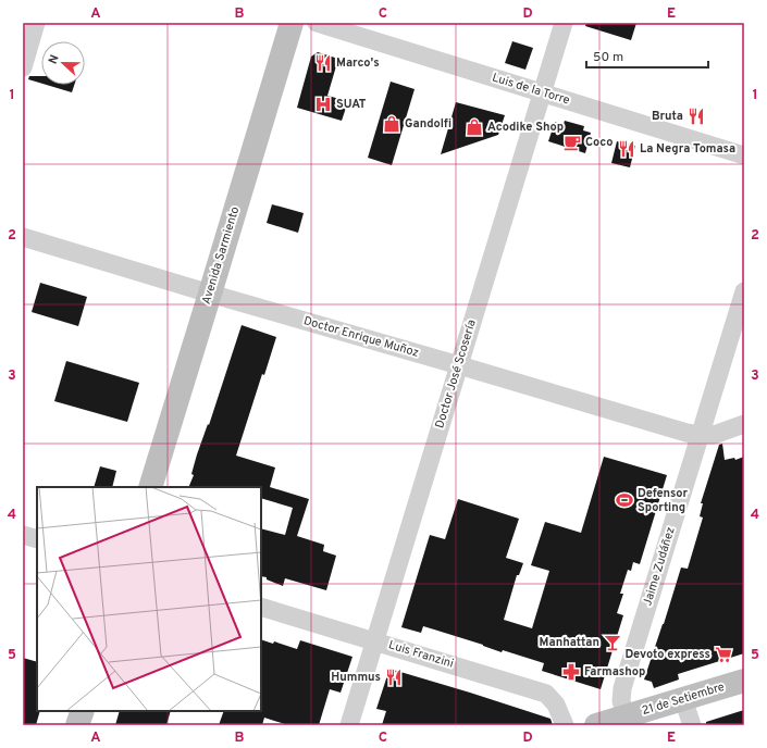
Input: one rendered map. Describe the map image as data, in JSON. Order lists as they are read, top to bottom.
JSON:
{
  "streets": {
    "street": [
      "Luis de la Torre",
      "Avenida Sarmiento",
      "Doctor Enrique Muñoz",
      "Doctor José Scosería",
      "Jaime Zudáñez",
      "Luis Franzini",
      "21 de Setiembre"
    ]
  },
  "crossings": [
    ["Luis de la Torre", "Doctor José Scosería"],
    ["Avenida Sarmiento", "Doctor Enrique Muñoz"],
    ["Doctor Enrique Muñoz", "Doctor José Scosería"],
    ["Doctor Enrique Muñoz", "Jaime Zudáñez"],
    ["Doctor José Scosería", "Luis Franzini"],
    ["Jaime Zudáñez", "21 de Setiembre"]
  ],
  "places": {
    "restaurant": [
      "Marco's",
      "Bruta",
      "La Negra Tomasa",
      "Hummus"
    ],
    "hospital": ["SUAT"],
    "shop": ["Gandolfi", "Acodike Shop"],
    "cafe": ["Coco"],
    "sports": ["Defensor Sporting"],
    "bar": ["Manhattan"],
    "supermarket": ["Devoto express"],
    "pharmacy": ["Farmashop"]
  },
  "scale_bar": "50 m",
  "north": "left",
  "grid": {
    "columns": [
      "A",
      "B",
      "C",
      "D",
      "E"
    ],
    "rows": [
      "1",
      "2",
      "3",
      "4",
      "5"
    ]
  }
}
